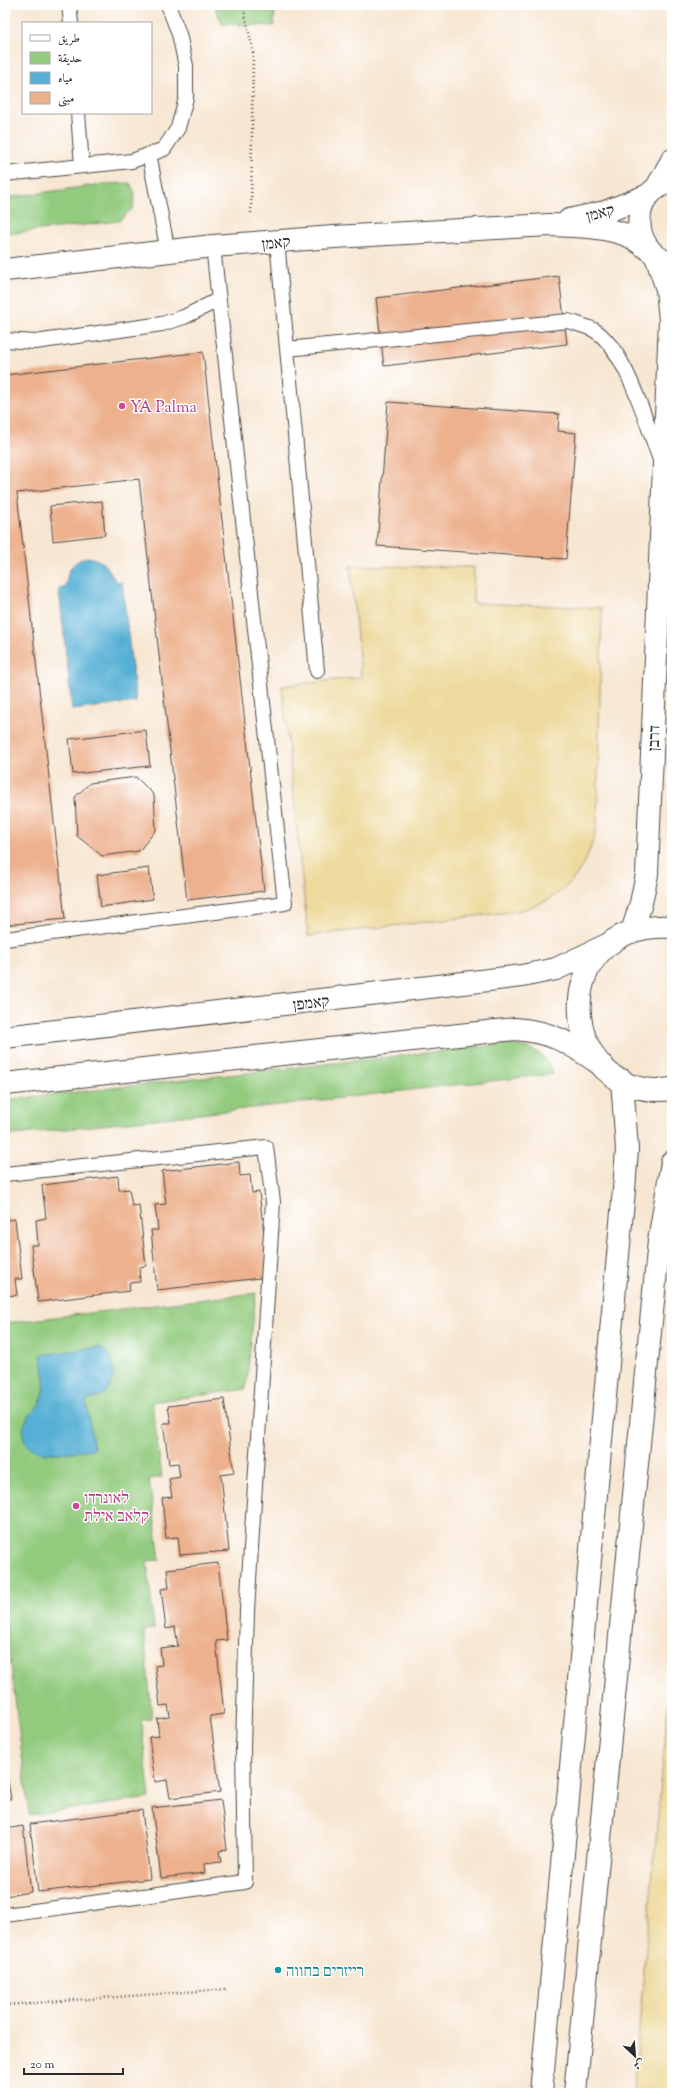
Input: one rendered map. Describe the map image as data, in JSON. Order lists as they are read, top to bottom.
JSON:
{
  "streets": {
    "street": ["קאמן", "דרבן", "קאמפן"]
  },
  "crossings": [
    ["קאמן", "דרבן"]
  ],
  "places": ["YA Palma", "לאונרדו קלאב אילת", "רייזרים בחווה"],
  "legend": [
    "طريق",
    "حديقة",
    "مياه",
    "مبنى"
  ],
  "scale_bar": "20 m",
  "north": "bottom right"
}
